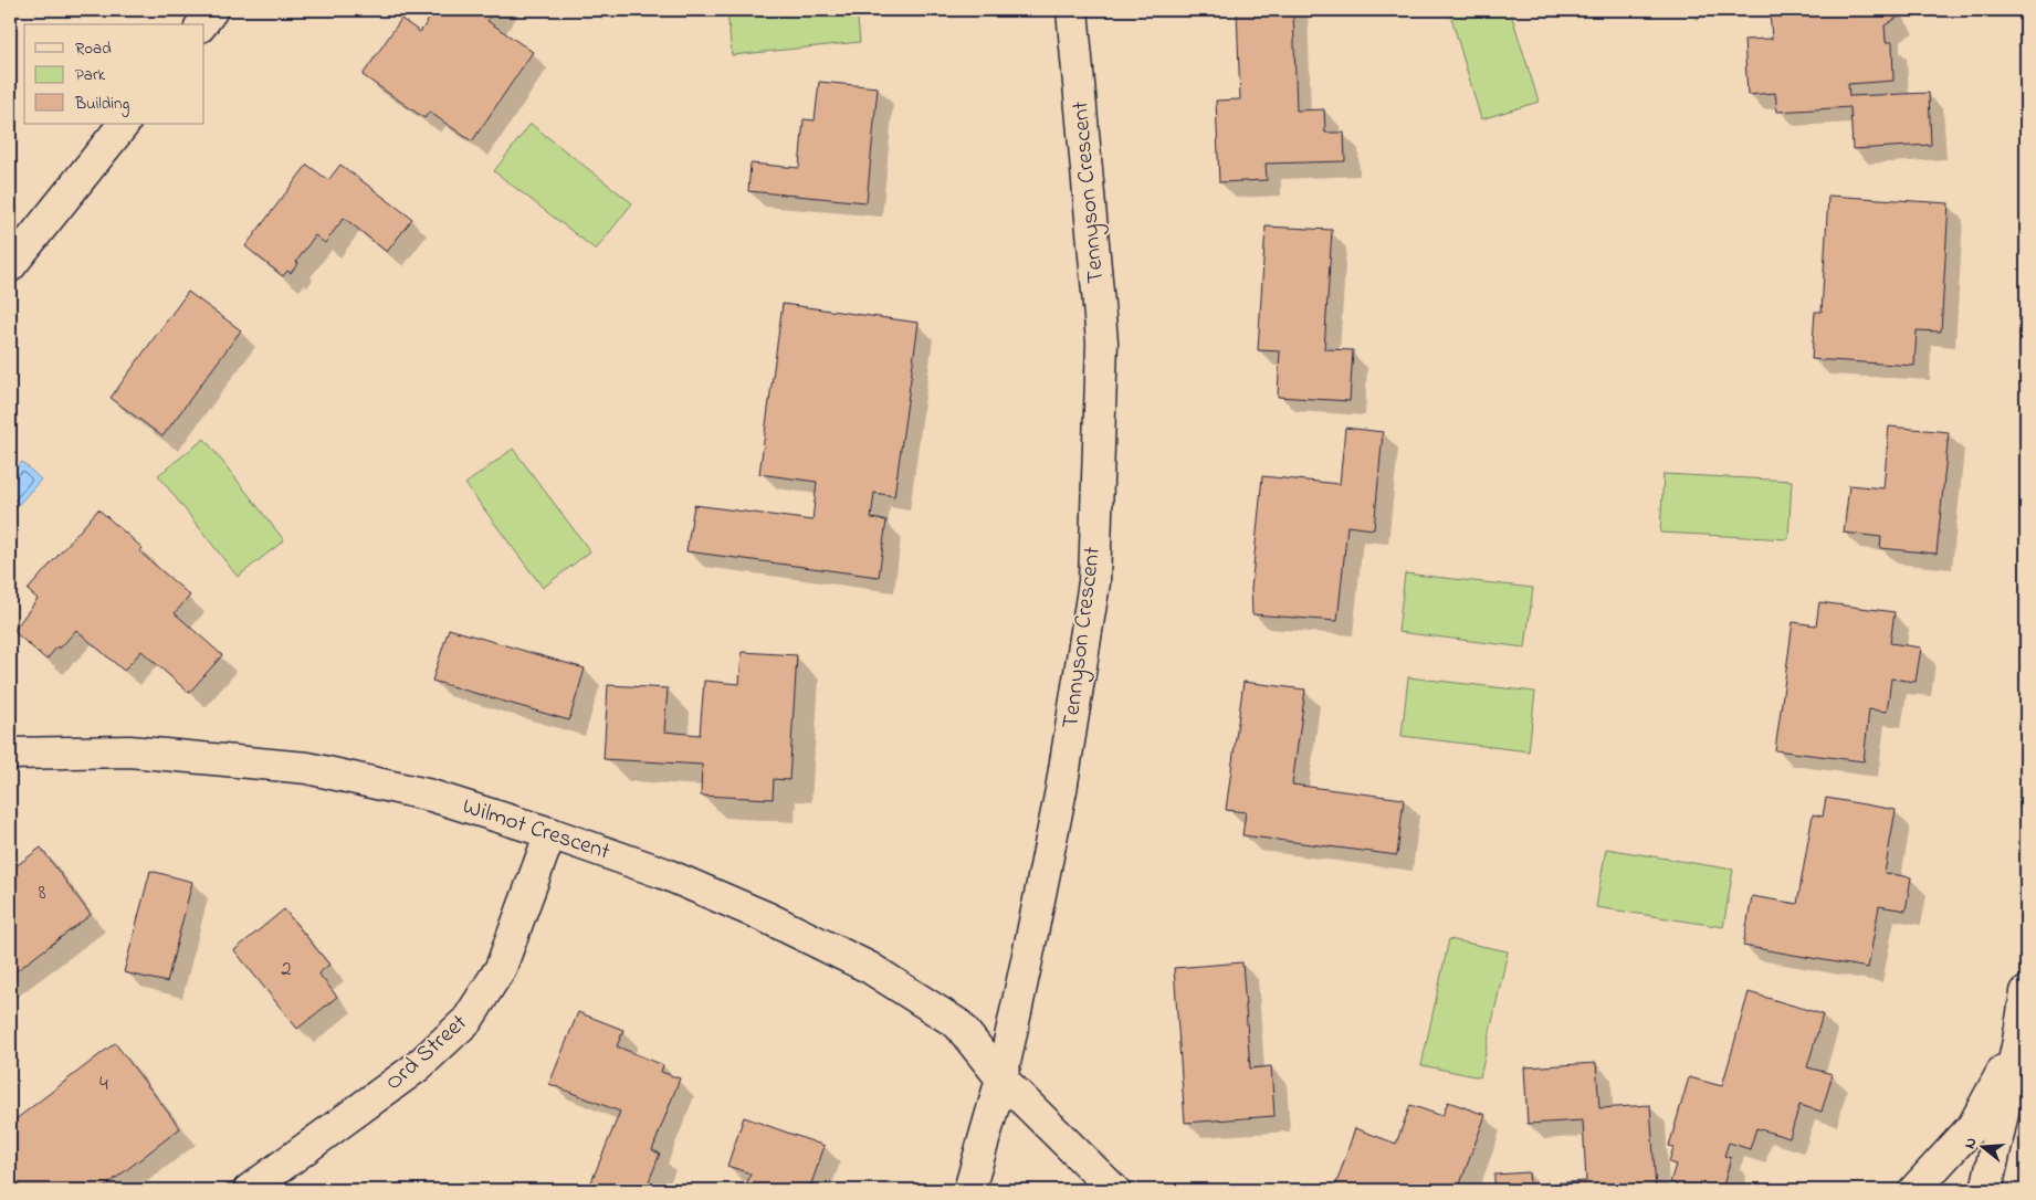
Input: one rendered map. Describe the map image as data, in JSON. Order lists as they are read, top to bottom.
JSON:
{
  "streets": {
    "street": ["Tennyson Crescent", "Wilmot Crescent", "Ord Street"]
  },
  "crossings": [
    ["Tennyson Crescent", "Wilmot Crescent"],
    ["Wilmot Crescent", "Ord Street"]
  ],
  "house_numbers": ["8", "2", "4"],
  "legend": ["Road", "Park", "Building"],
  "north": "left"
}
